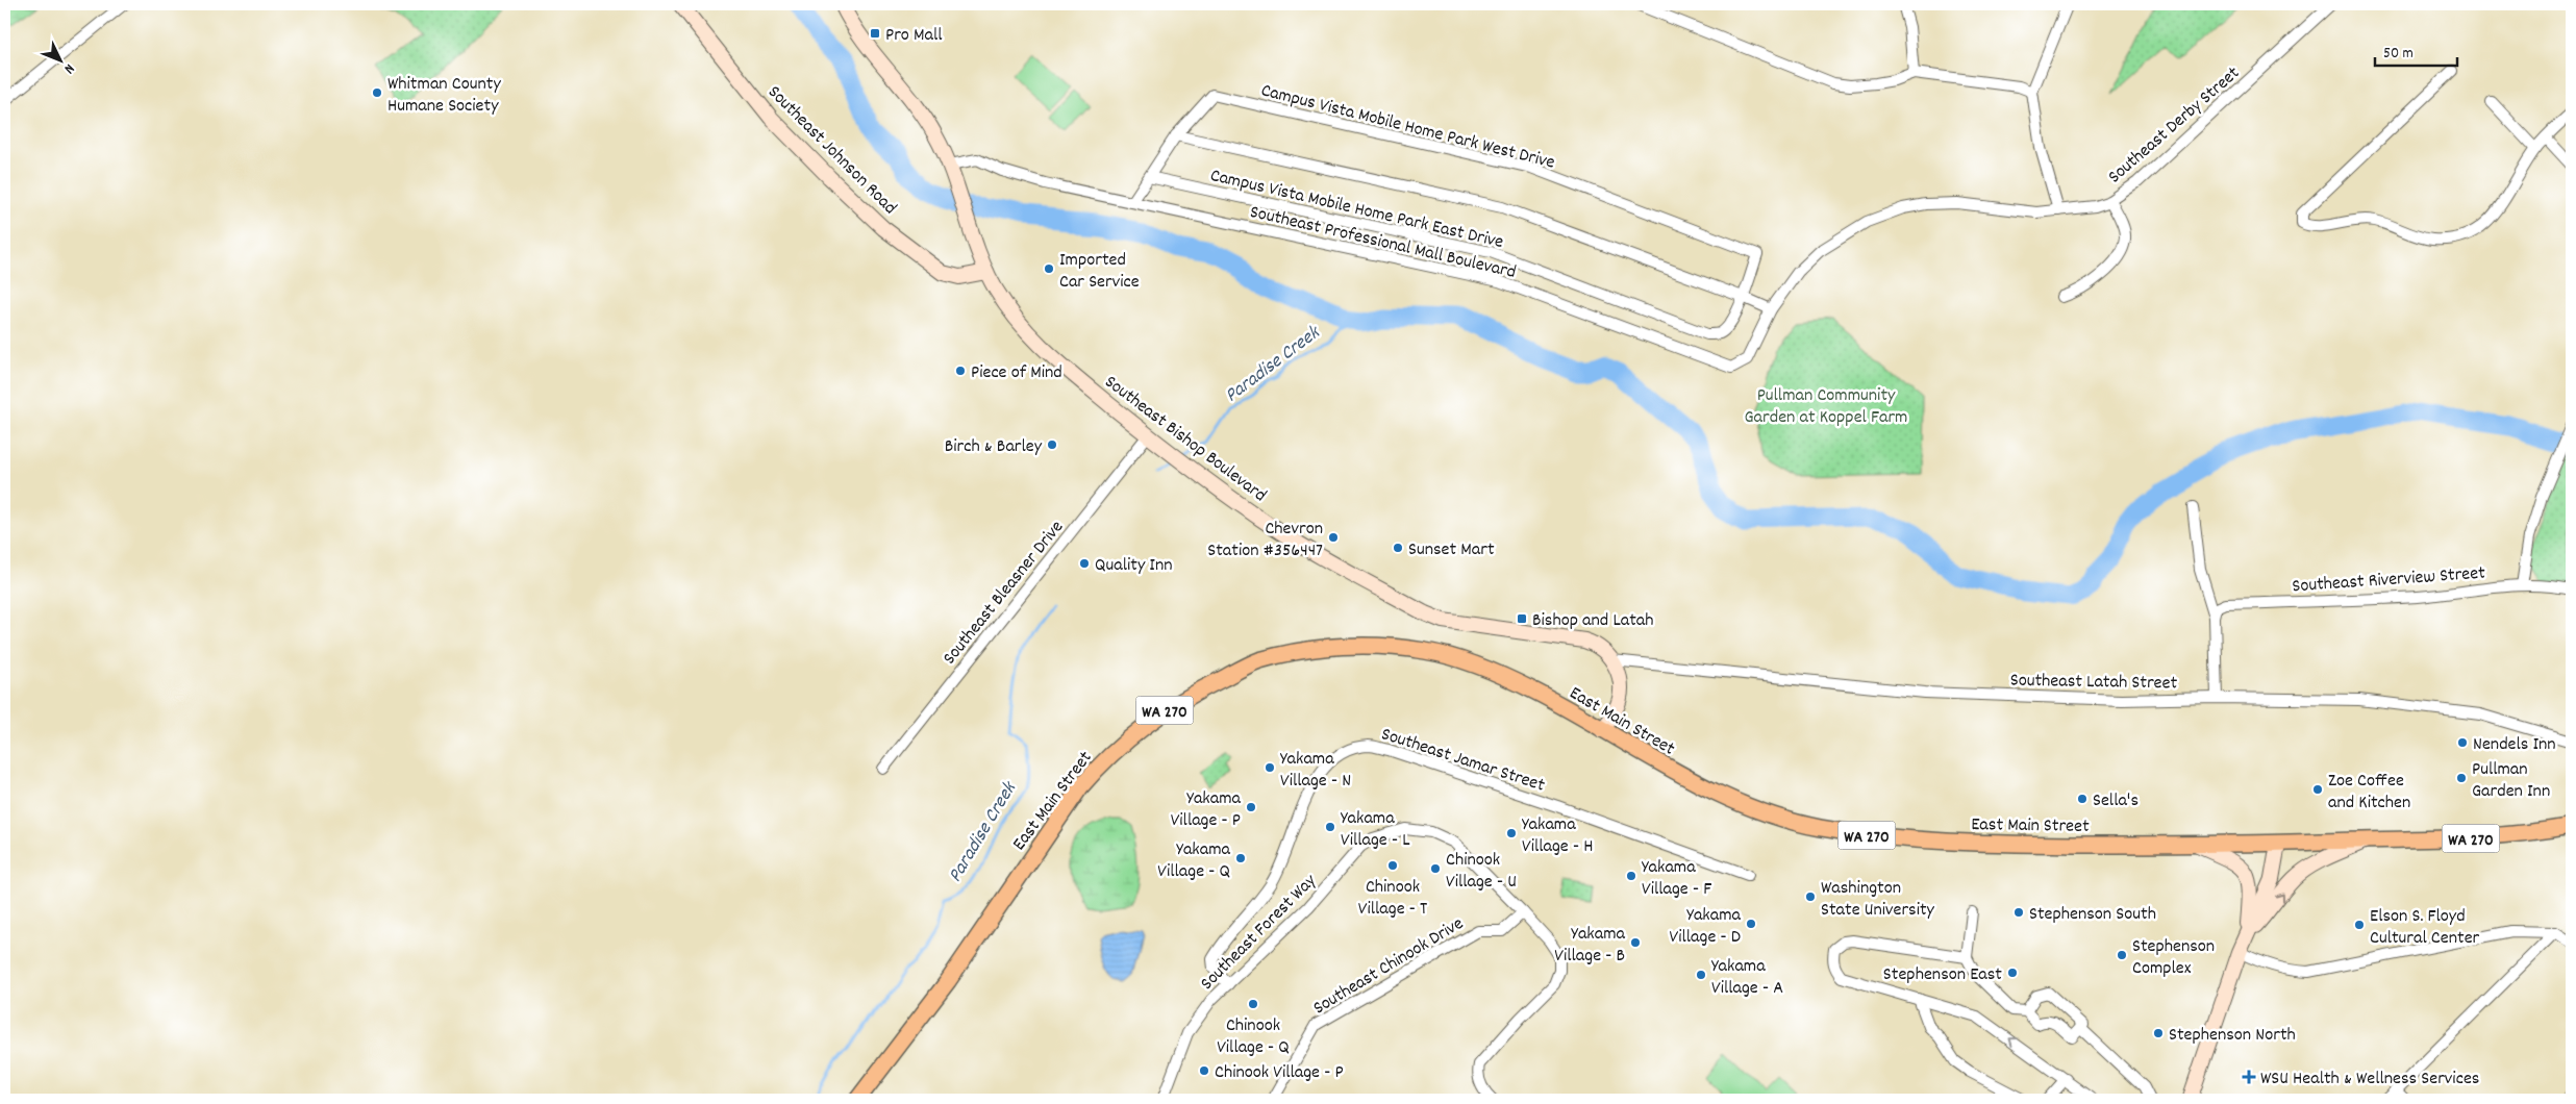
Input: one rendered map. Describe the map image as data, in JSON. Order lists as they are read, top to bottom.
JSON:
{
  "streets": {
    "main road": ["WA 270", "East Main Street"],
    "street": [
      "Southeast Derby Street",
      "Campus Vista Mobile Home Park West Drive",
      "Southeast Johnson Road",
      "Campus Vista Mobile Home Park East Drive",
      "Southeast Professional Mall Boulevard",
      "Southeast Bishop Boulevard",
      "Southeast Riverview Street",
      "Southeast Bleasner Drive",
      "Southeast Latah Street",
      "Southeast Jamar Street",
      "Southeast Forest Way",
      "Southeast Chinook Drive"
    ]
  },
  "crossings": [
    ["Southeast Derby Street", "Southeast Professional Mall Boulevard"],
    ["Campus Vista Mobile Home Park West Drive", "Campus Vista Mobile Home Park East Drive"],
    ["Southeast Johnson Road", "Southeast Bishop Boulevard"],
    ["Southeast Professional Mall Boulevard", "Southeast Bishop Boulevard"],
    ["Southeast Bishop Boulevard", "Southeast Bleasner Drive"],
    ["Southeast Bishop Boulevard", "Southeast Latah Street"],
    ["Southeast Jamar Street", "Southeast Forest Way"],
    ["Southeast Forest Way", "Southeast Chinook Drive"]
  ],
  "water": ["Paradise Creek"],
  "parks": ["Pullman Community Garden at Koppel Farm"],
  "places": {
    "transit": ["Pro Mall", "Bishop and Latah"],
    "other": [
      "Whitman County Humane Society",
      "Imported Car Service",
      "Piece of Mind",
      "Birch & Barley",
      "Chevron Station #356447",
      "Sunset Mart",
      "Quality Inn",
      "Nendels Inn",
      "Yakama Village - N",
      "Pullman Garden Inn",
      "Zoe Coffee and Kitchen",
      "Sella's",
      "Yakama Village - P",
      "Yakama Village - L",
      "Yakama Village - H",
      "Yakama Village - Q",
      "Chinook Village - T",
      "Chinook Village - U",
      "Yakama Village - F",
      "Washington State University",
      "Stephenson South",
      "Yakama Village - D",
      "Elson S. Floyd Cultural Center",
      "Yakama Village - B",
      "Stephenson Complex",
      "Stephenson East",
      "Yakama Village - A",
      "Chinook Village - Q",
      "Stephenson North",
      "Chinook Village - P"
    ],
    "health": ["WSU Health & Wellness Services"]
  },
  "scale_bar": "50 m",
  "north": "bottom right"
}
